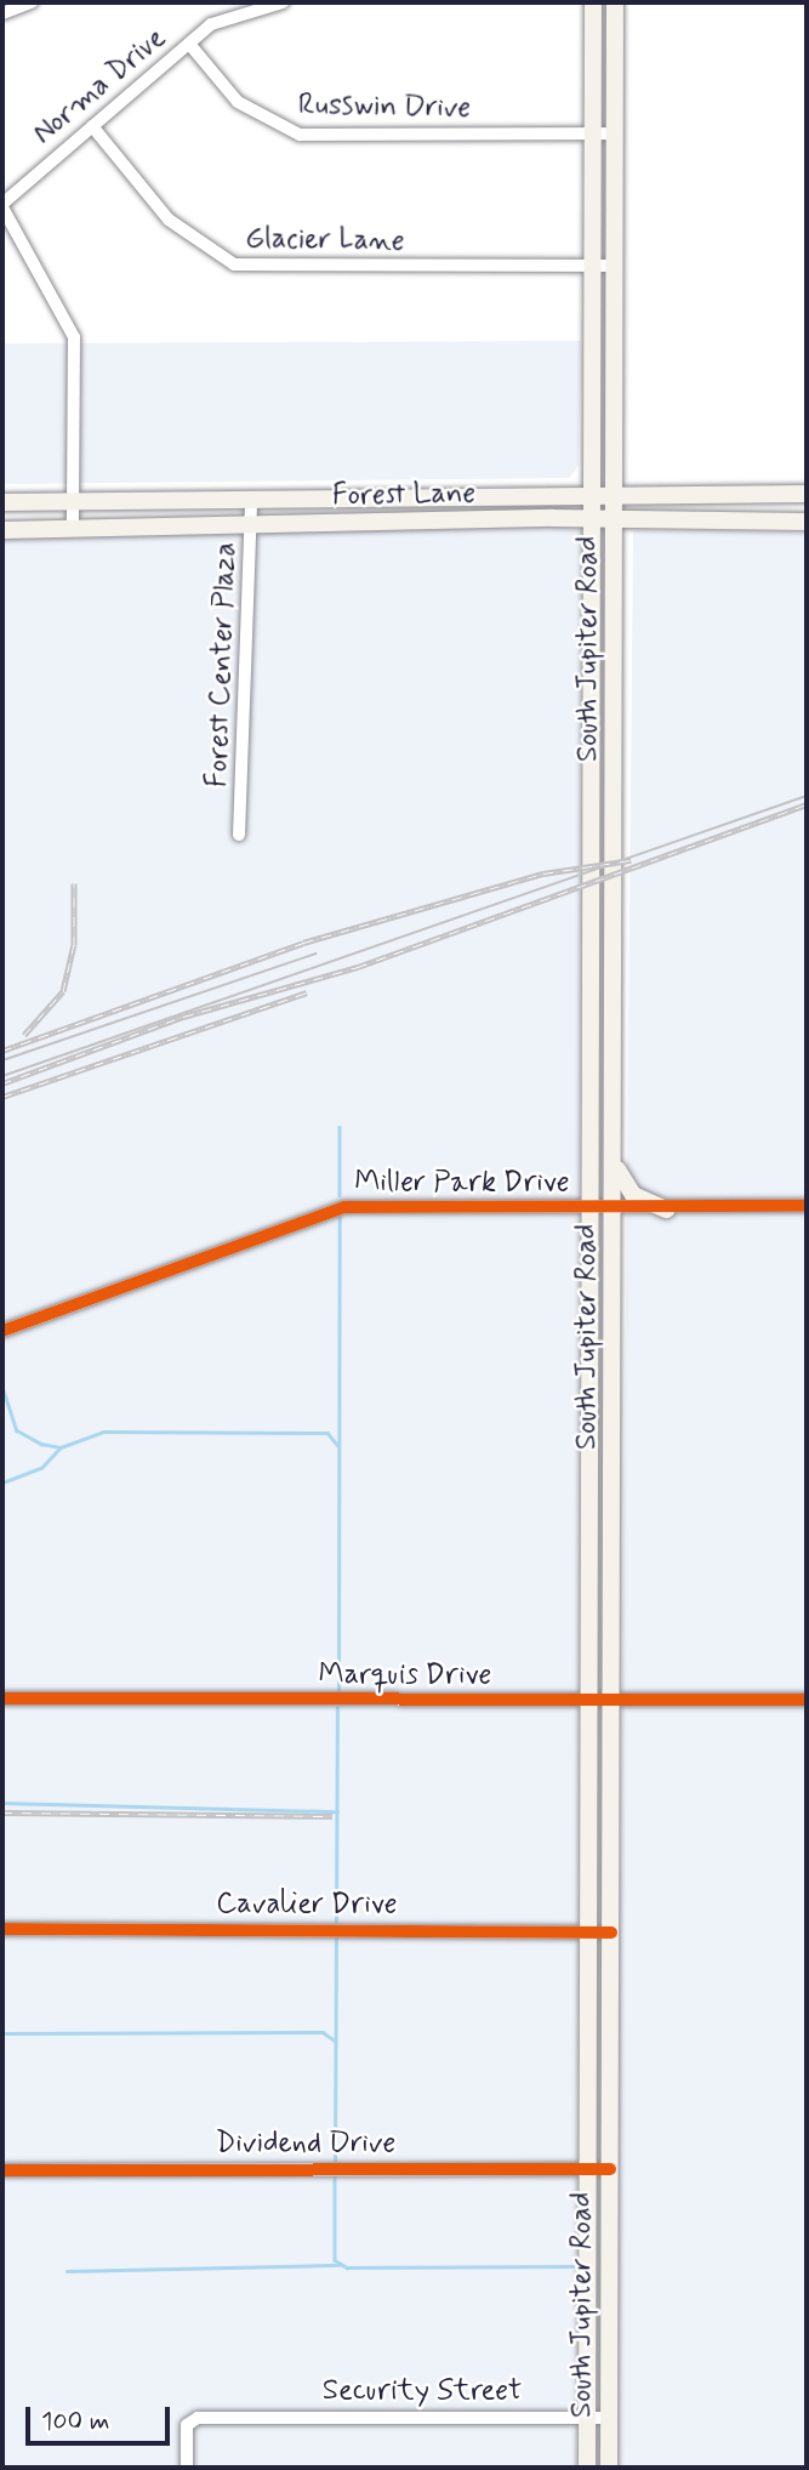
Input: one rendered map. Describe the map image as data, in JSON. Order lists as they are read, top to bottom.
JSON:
{
  "streets": {
    "main road": ["Forest Lane", "South Jupiter Road"],
    "street": [
      "Norma Drive",
      "Russwin Drive",
      "Glacier Lane",
      "Forest Center Plaza",
      "Miller Park Drive",
      "Marquis Drive",
      "Cavalier Drive",
      "Dividend Drive",
      "Security Street"
    ]
  },
  "crossings": [
    ["Norma Drive", "Russwin Drive"],
    ["Norma Drive", "Glacier Lane"],
    ["Russwin Drive", "South Jupiter Road"],
    ["Glacier Lane", "South Jupiter Road"],
    ["Forest Lane", "South Jupiter Road"],
    ["Forest Lane", "Forest Center Plaza"],
    ["South Jupiter Road", "Miller Park Drive"],
    ["South Jupiter Road", "Marquis Drive"],
    ["South Jupiter Road", "Cavalier Drive"],
    ["South Jupiter Road", "Dividend Drive"],
    ["South Jupiter Road", "Security Street"]
  ],
  "scale_bar": "100 m"
}
